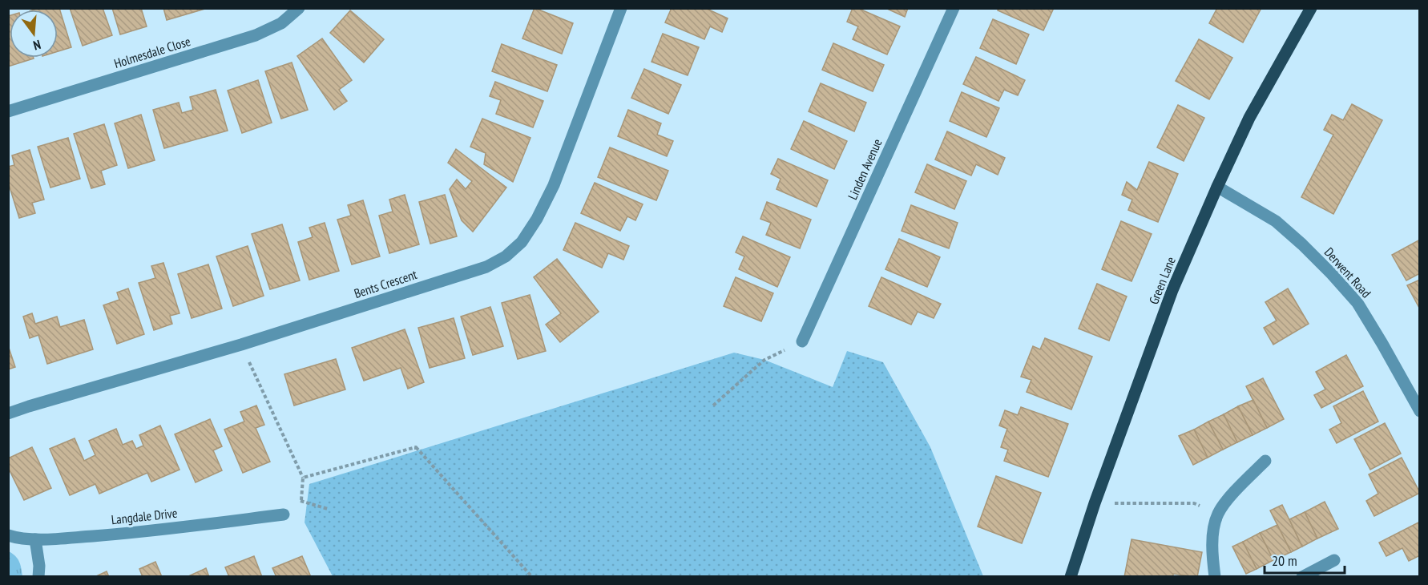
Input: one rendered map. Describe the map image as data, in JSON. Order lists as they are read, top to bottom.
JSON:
{
  "streets": {
    "main road": ["Green Lane"],
    "street": [
      "Holmesdale Close",
      "Linden Avenue",
      "Derwent Road",
      "Bents Crescent",
      "Langdale Drive"
    ]
  },
  "crossings": [
    ["Derwent Road", "Green Lane"]
  ],
  "scale_bar": "20 m",
  "north": "bottom"
}
